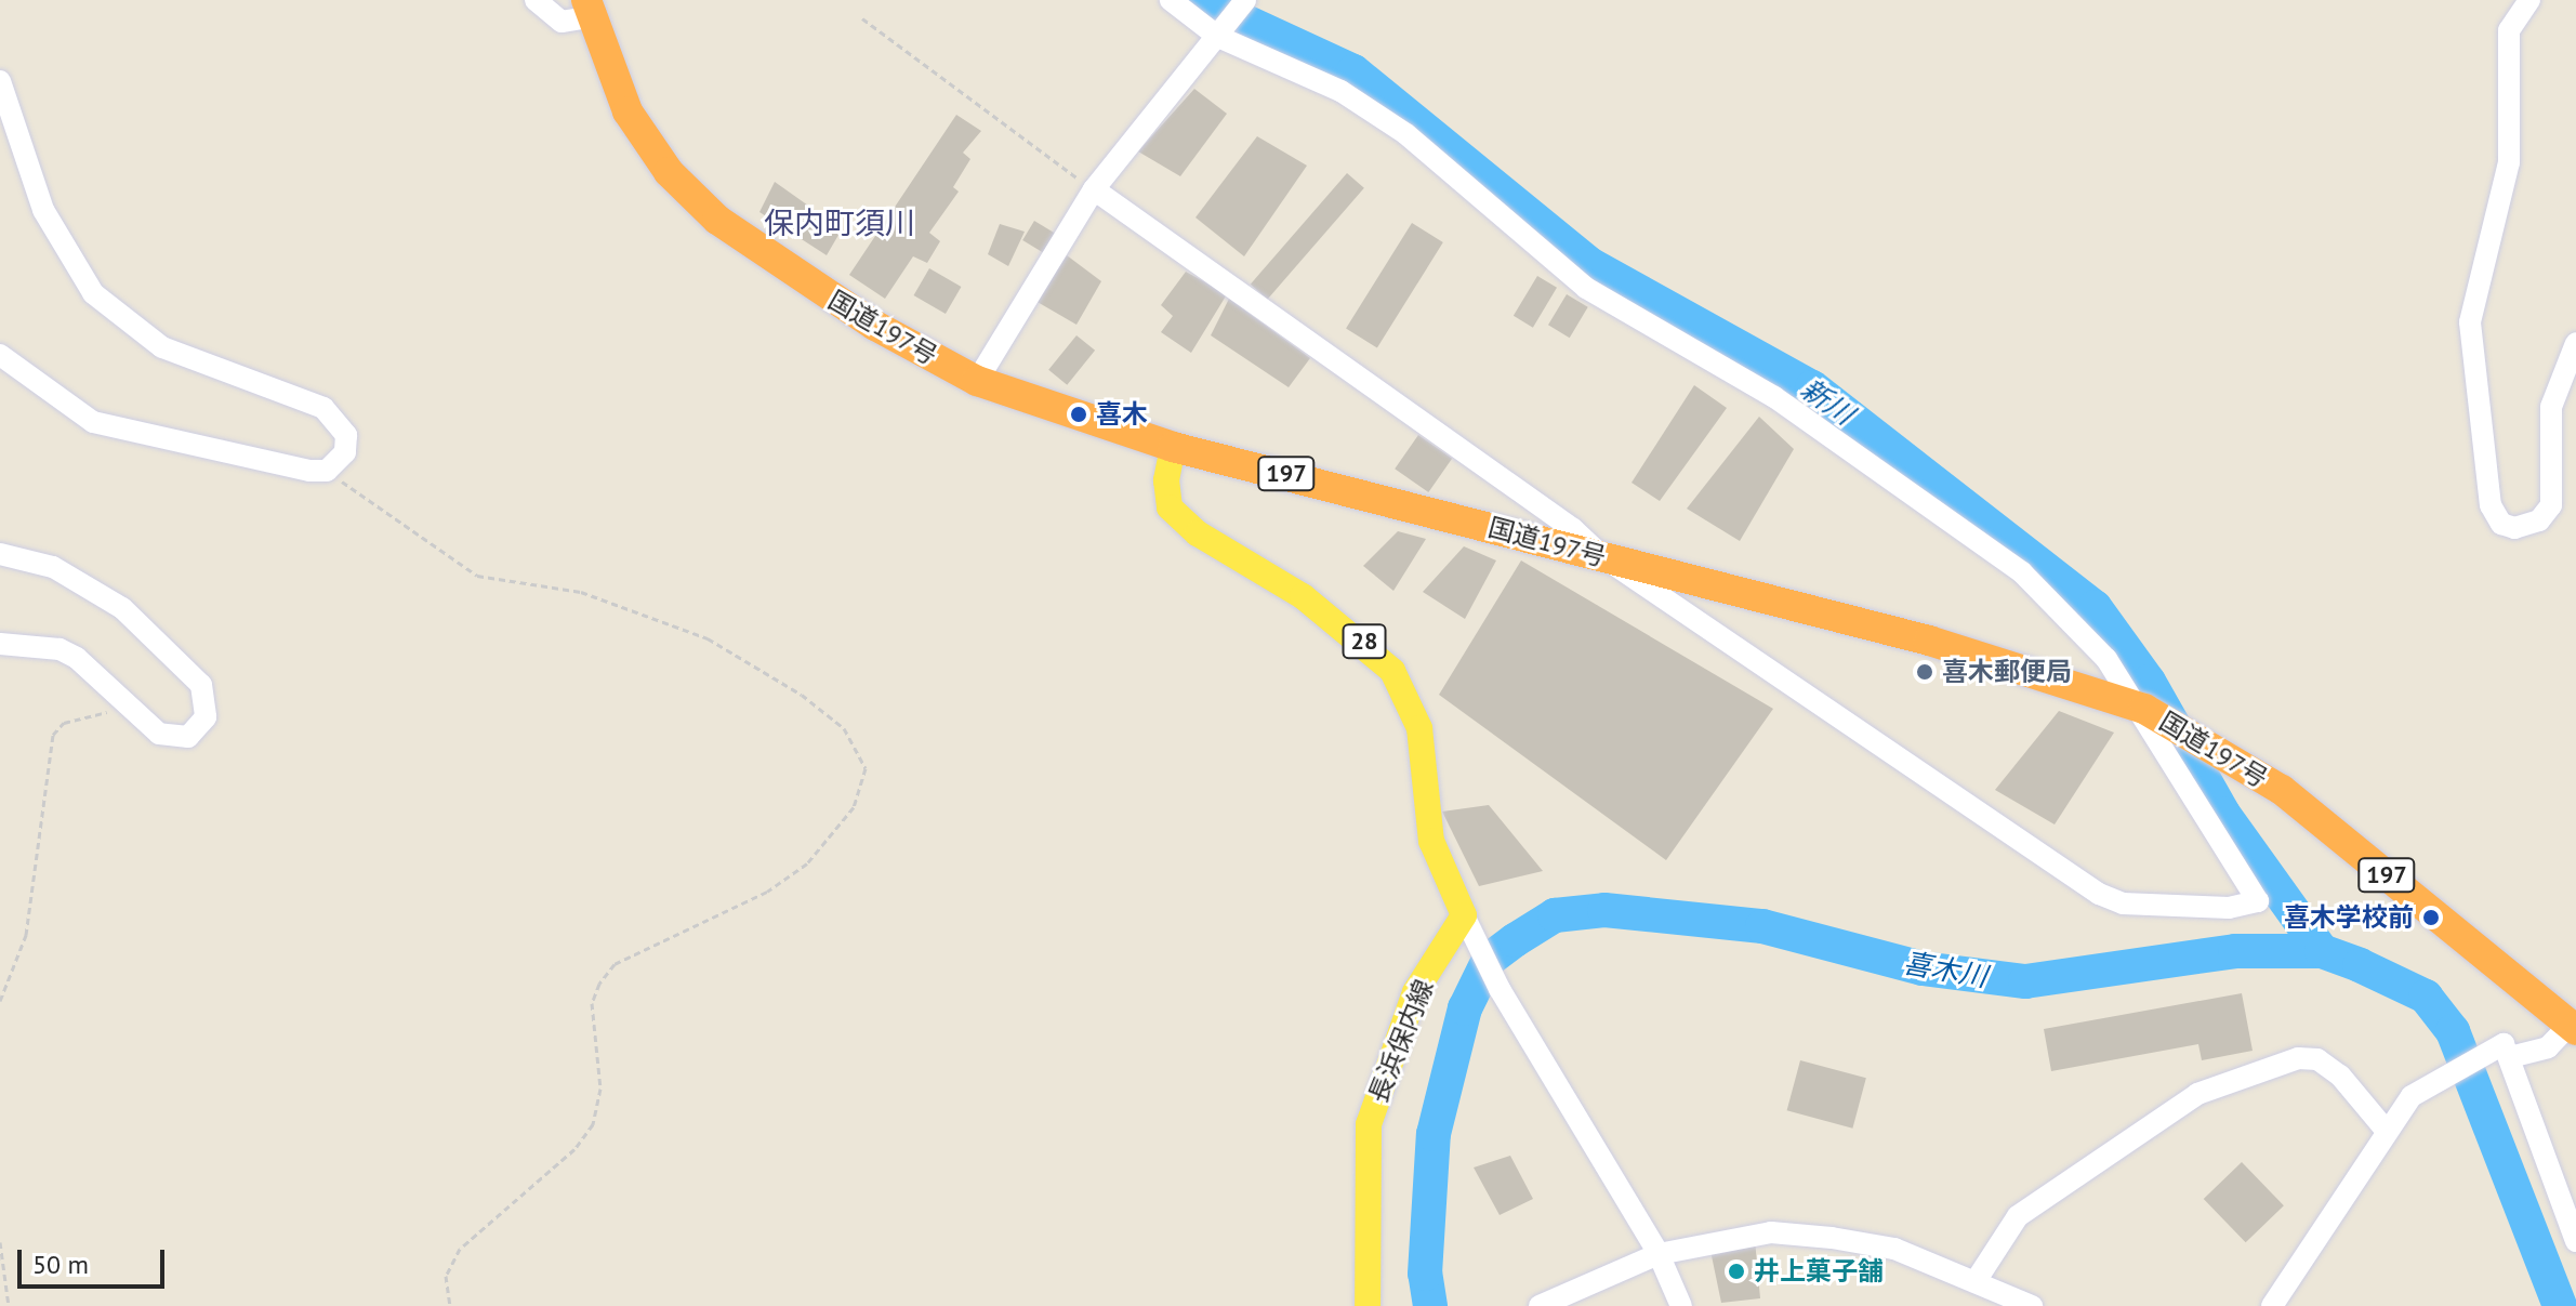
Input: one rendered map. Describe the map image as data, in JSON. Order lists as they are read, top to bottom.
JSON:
{
  "streets": {
    "highway": ["国道197号", "197"],
    "main road": ["28", "長浜保内線"]
  },
  "crossings": [
    ["国道197号", "28"],
    ["28", "長浜保内線"]
  ],
  "districts": ["保内町須川"],
  "water": ["新川", "喜木川"],
  "places": [
    "喜木",
    "喜木郵便局",
    "喜木学校前",
    "井上菓子舗"
  ],
  "scale_bar": "50 m"
}
